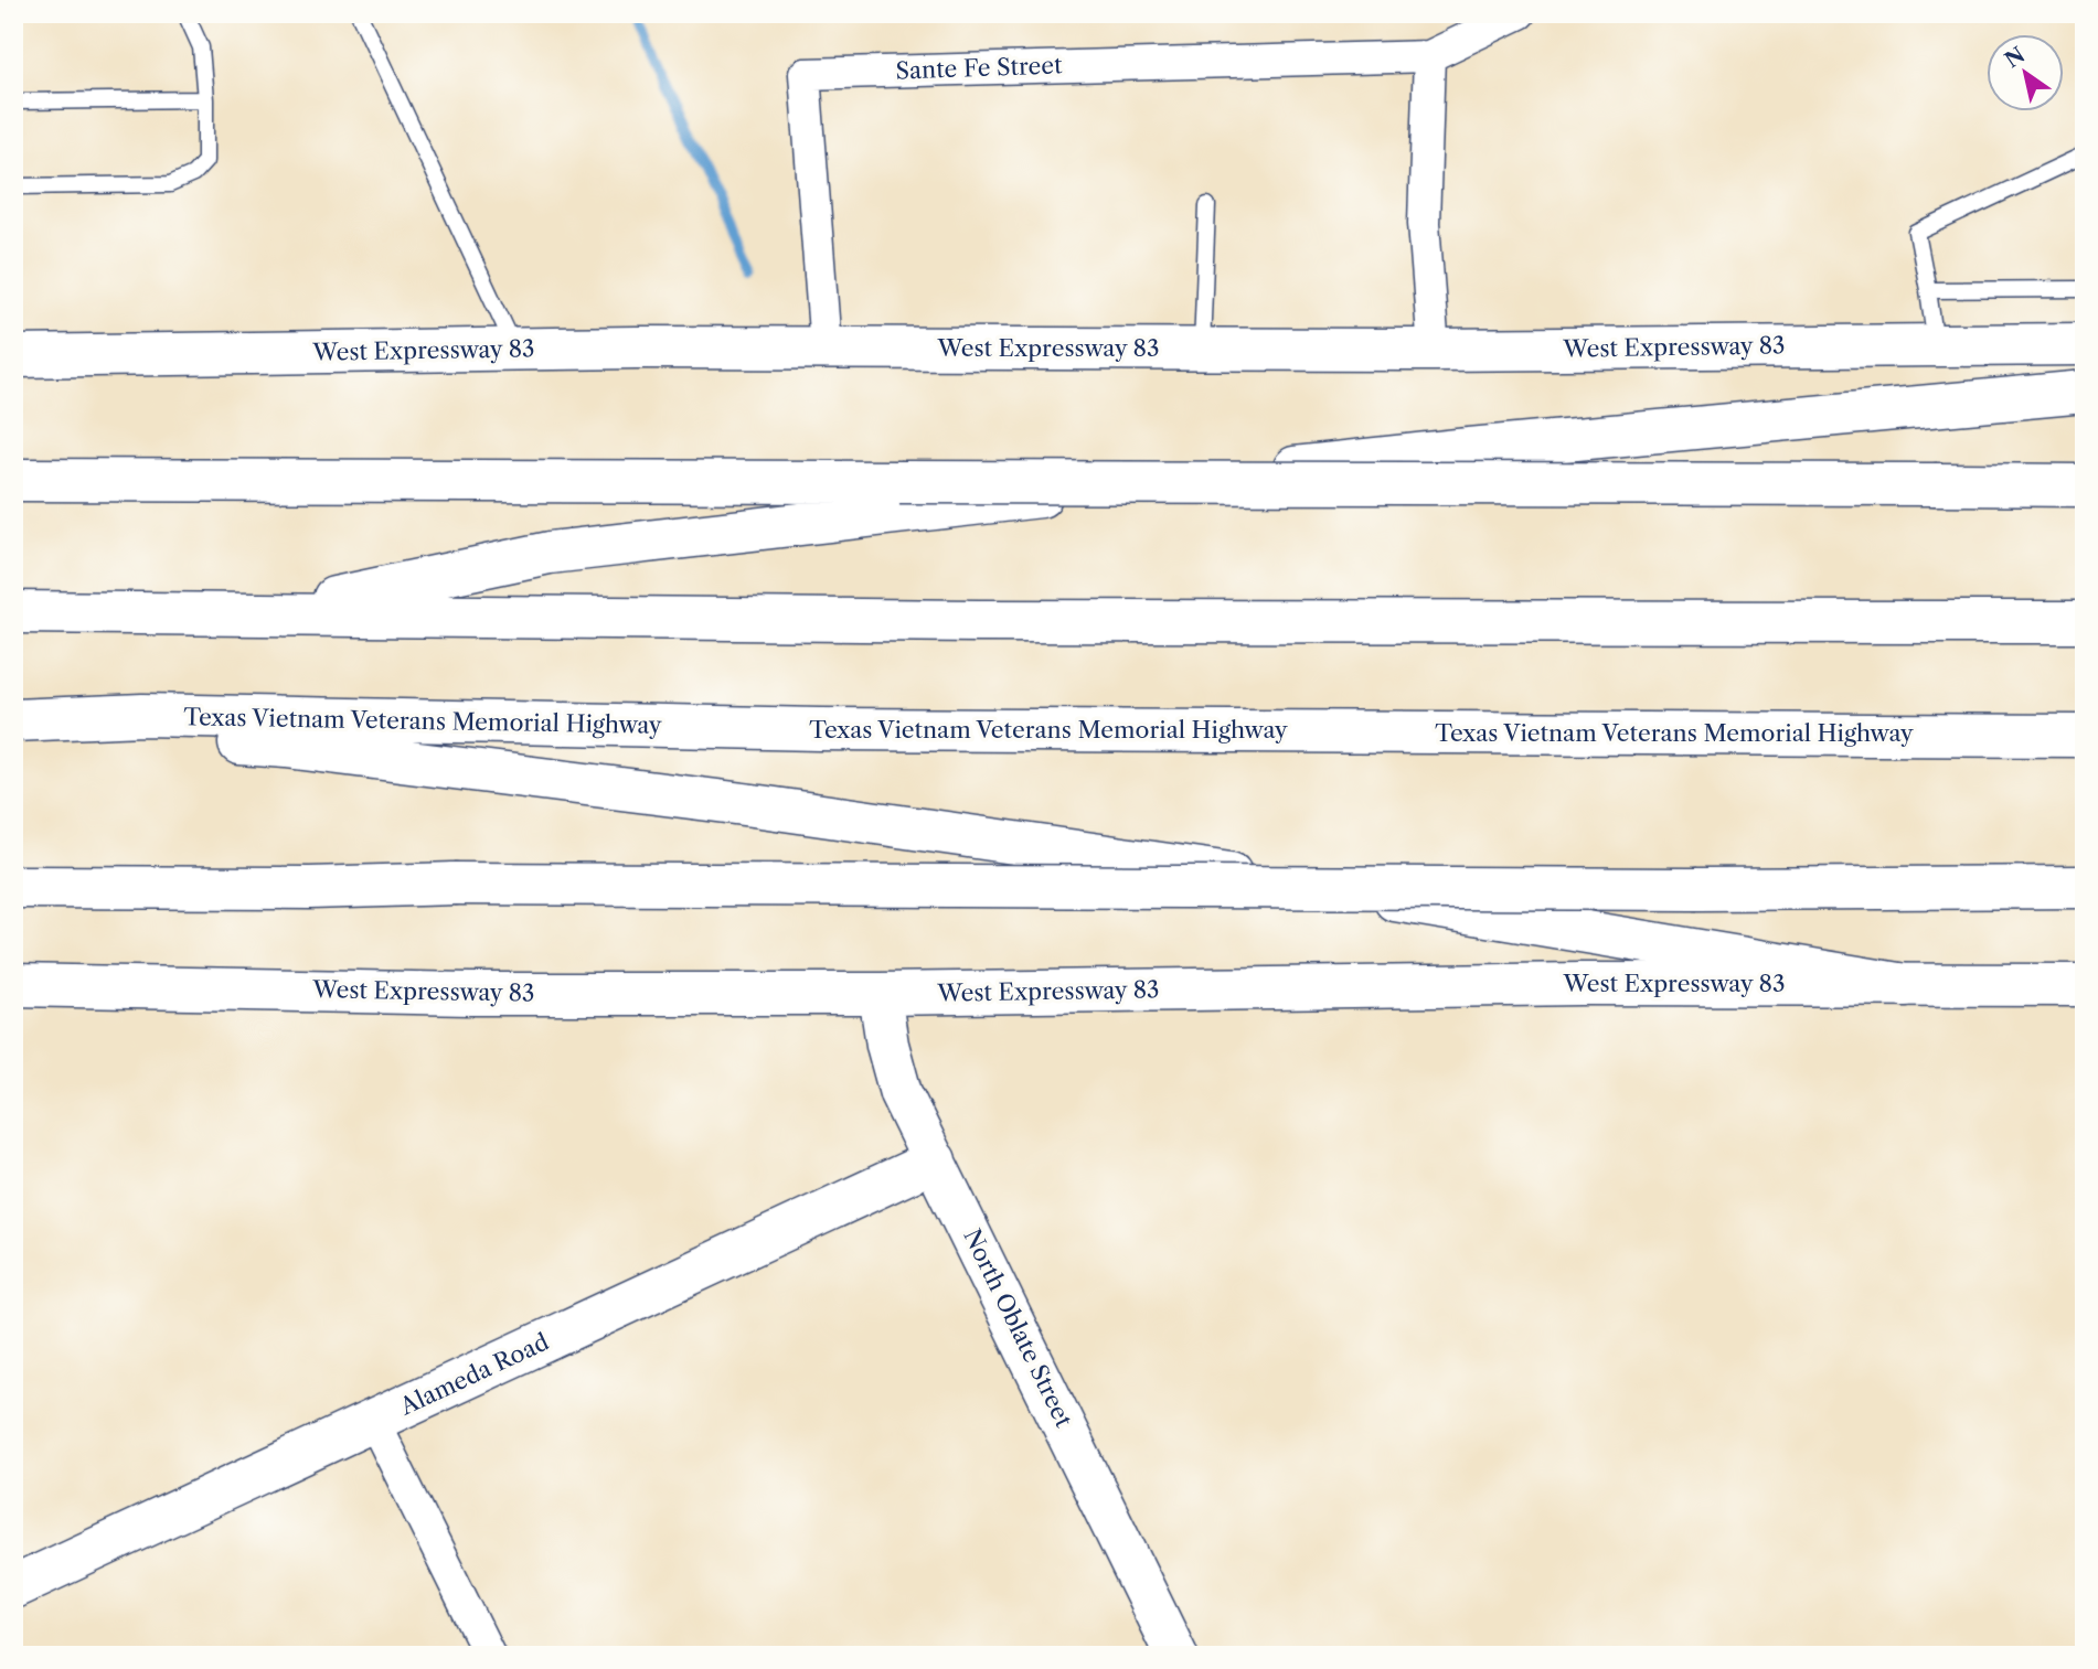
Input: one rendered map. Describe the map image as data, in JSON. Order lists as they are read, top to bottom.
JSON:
{
  "streets": {
    "main road": [
      "West Expressway 83",
      "Texas Vietnam Veterans Memorial Highway",
      "North Oblate Street",
      "Alameda Road"
    ],
    "street": ["Sante Fe Street"]
  },
  "crossings": [
    ["Sante Fe Street", "West Expressway 83"],
    ["West Expressway 83", "North Oblate Street"],
    ["North Oblate Street", "Alameda Road"]
  ],
  "north": "top left"
}
